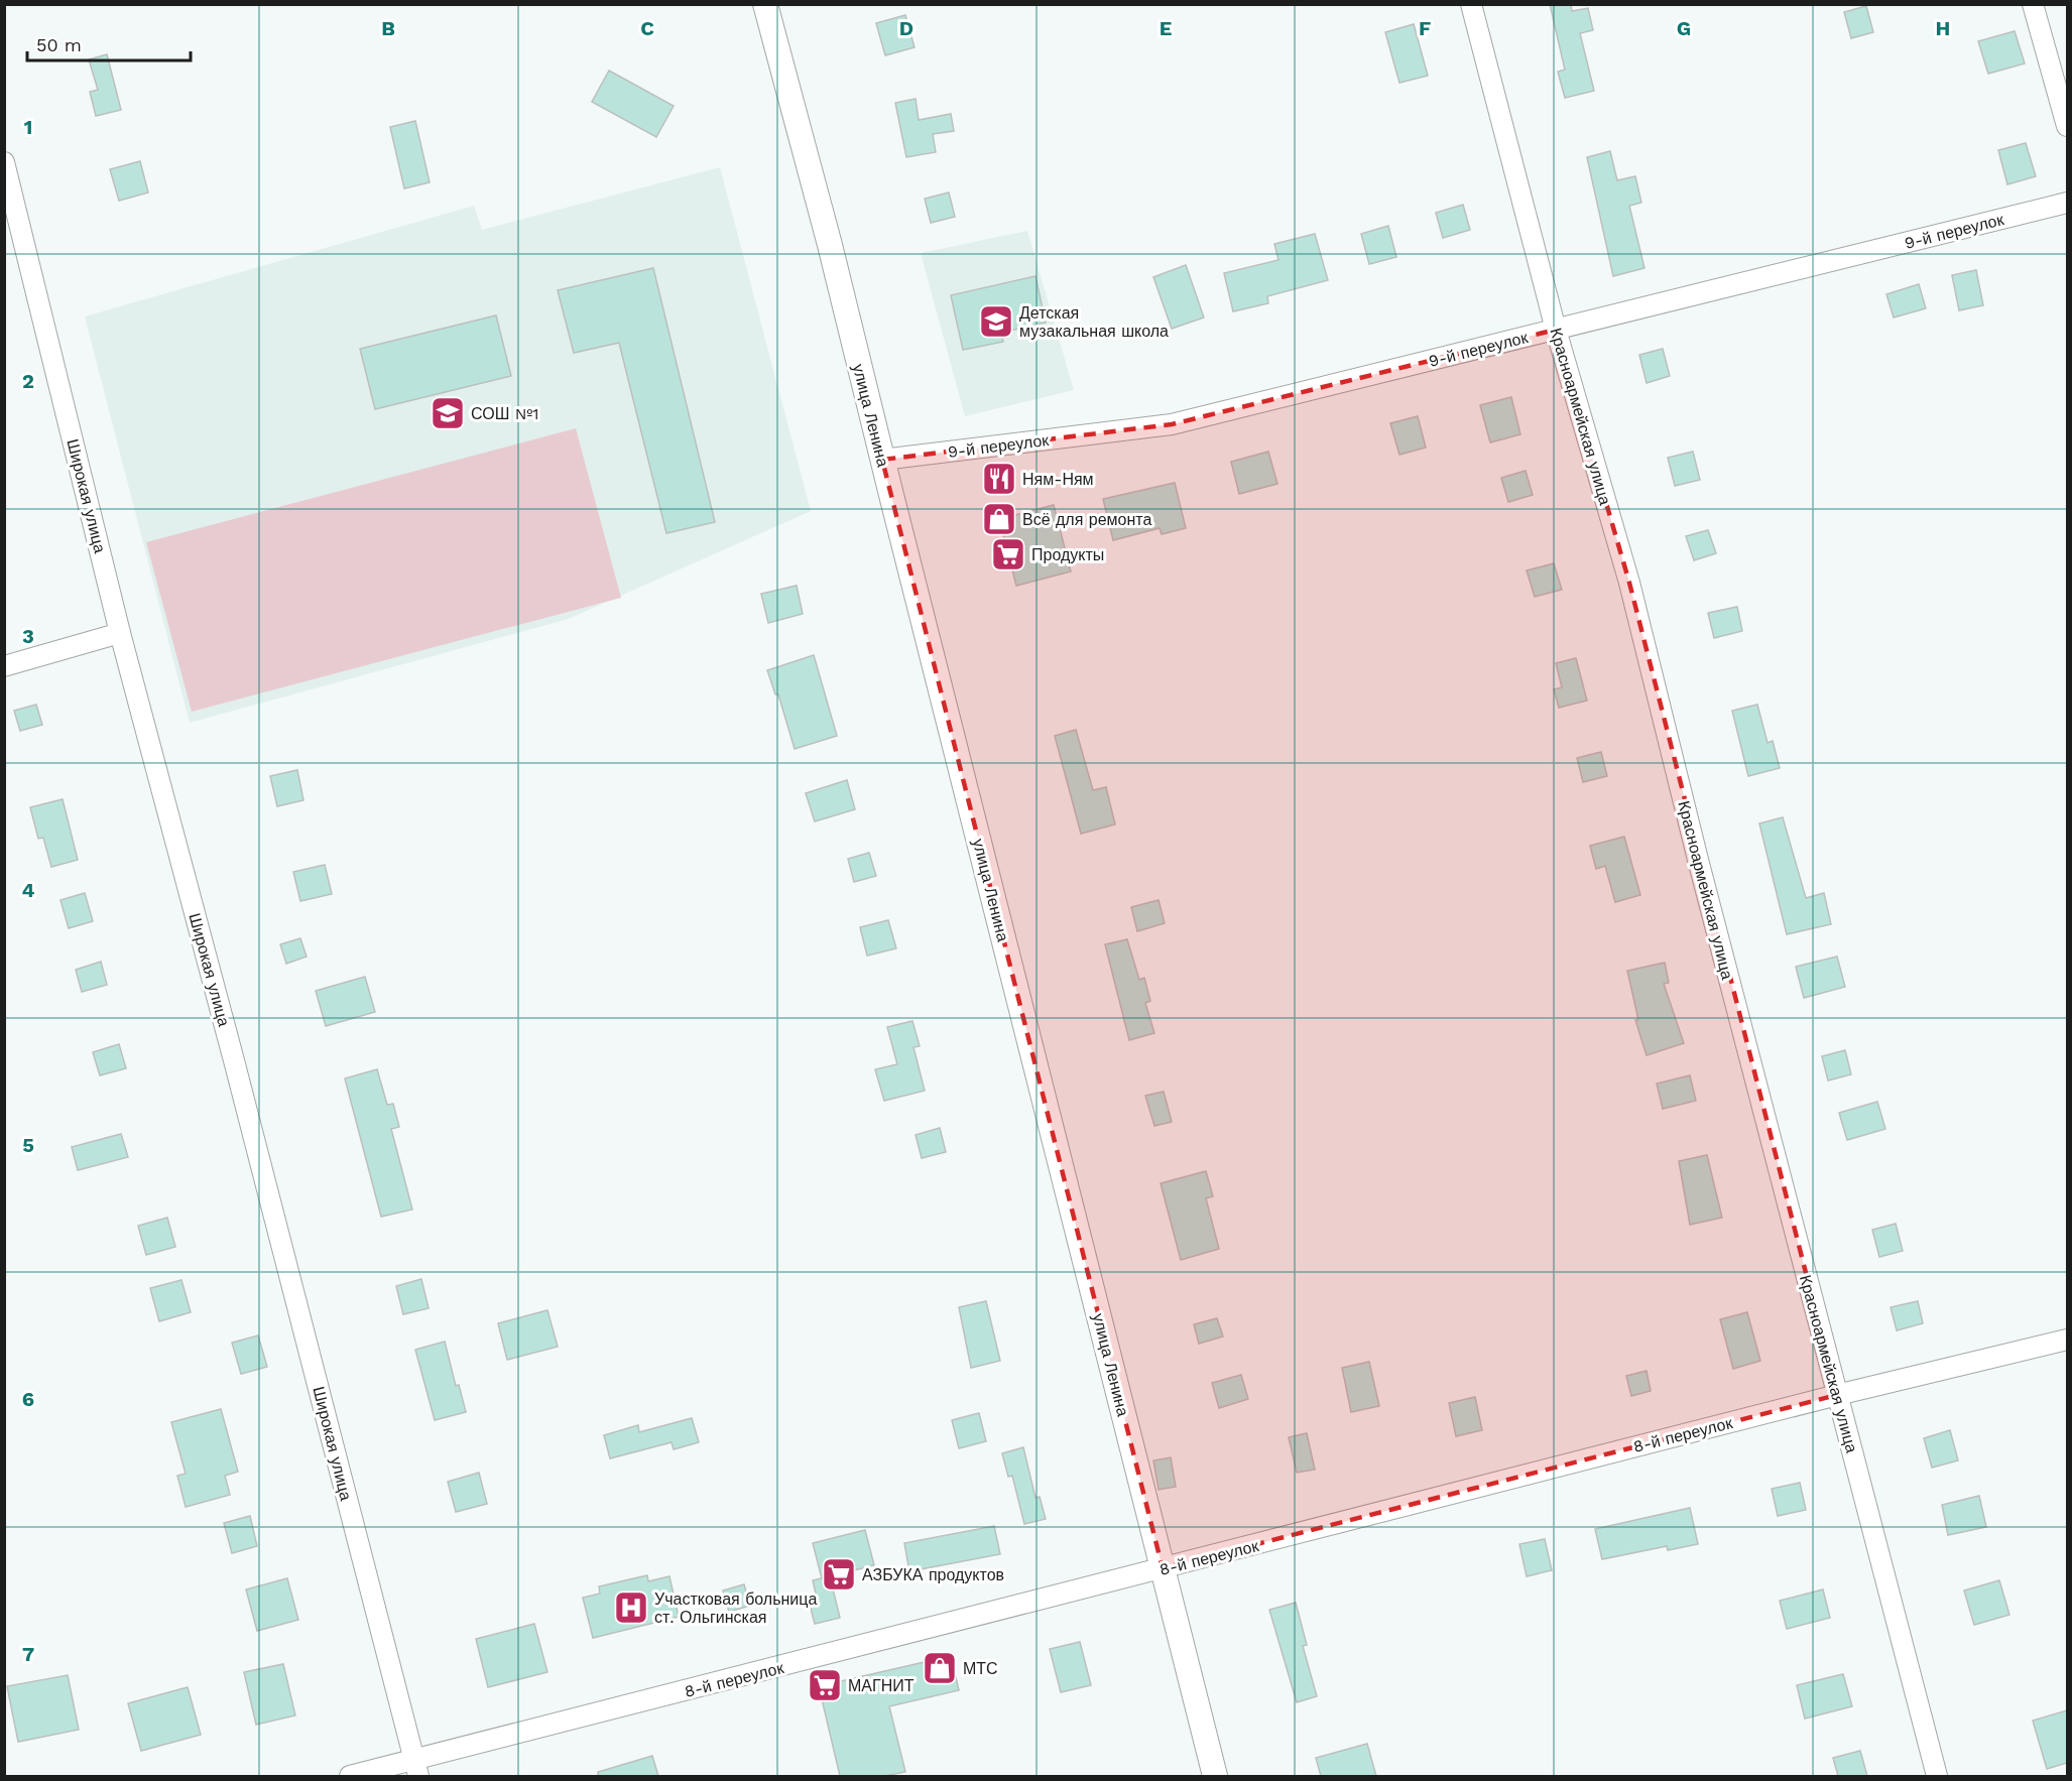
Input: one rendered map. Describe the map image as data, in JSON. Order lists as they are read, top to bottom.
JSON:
{
  "streets": {
    "street": [
      "9-й переулок",
      "улица Ленина",
      "Красноармейская улица",
      "Широкая улица",
      "8-й переулок"
    ]
  },
  "crossings": [
    ["9-й переулок", "улица Ленина"],
    ["9-й переулок", "Красноармейская улица"],
    ["улица Ленина", "8-й переулок"],
    ["Красноармейская улица", "8-й переулок"],
    ["Широкая улица", "8-й переулок"]
  ],
  "places": {
    "school or university": ["Детская музакальная школа", "СОШ №1"],
    "restaurant": ["Ням-Ням"],
    "shop": ["Всё для ремонта", "МТС"],
    "supermarket": ["Продукты", "АЗБУКА продуктов", "МАГНИТ"],
    "hospital": ["Участковая больница ст. Ольгинская"]
  },
  "scale_bar": "50 m",
  "grid": {
    "columns": [
      "B",
      "C",
      "D",
      "E",
      "F",
      "G",
      "H"
    ],
    "rows": [
      "1",
      "2",
      "3",
      "4",
      "5",
      "6",
      "7"
    ]
  }
}
